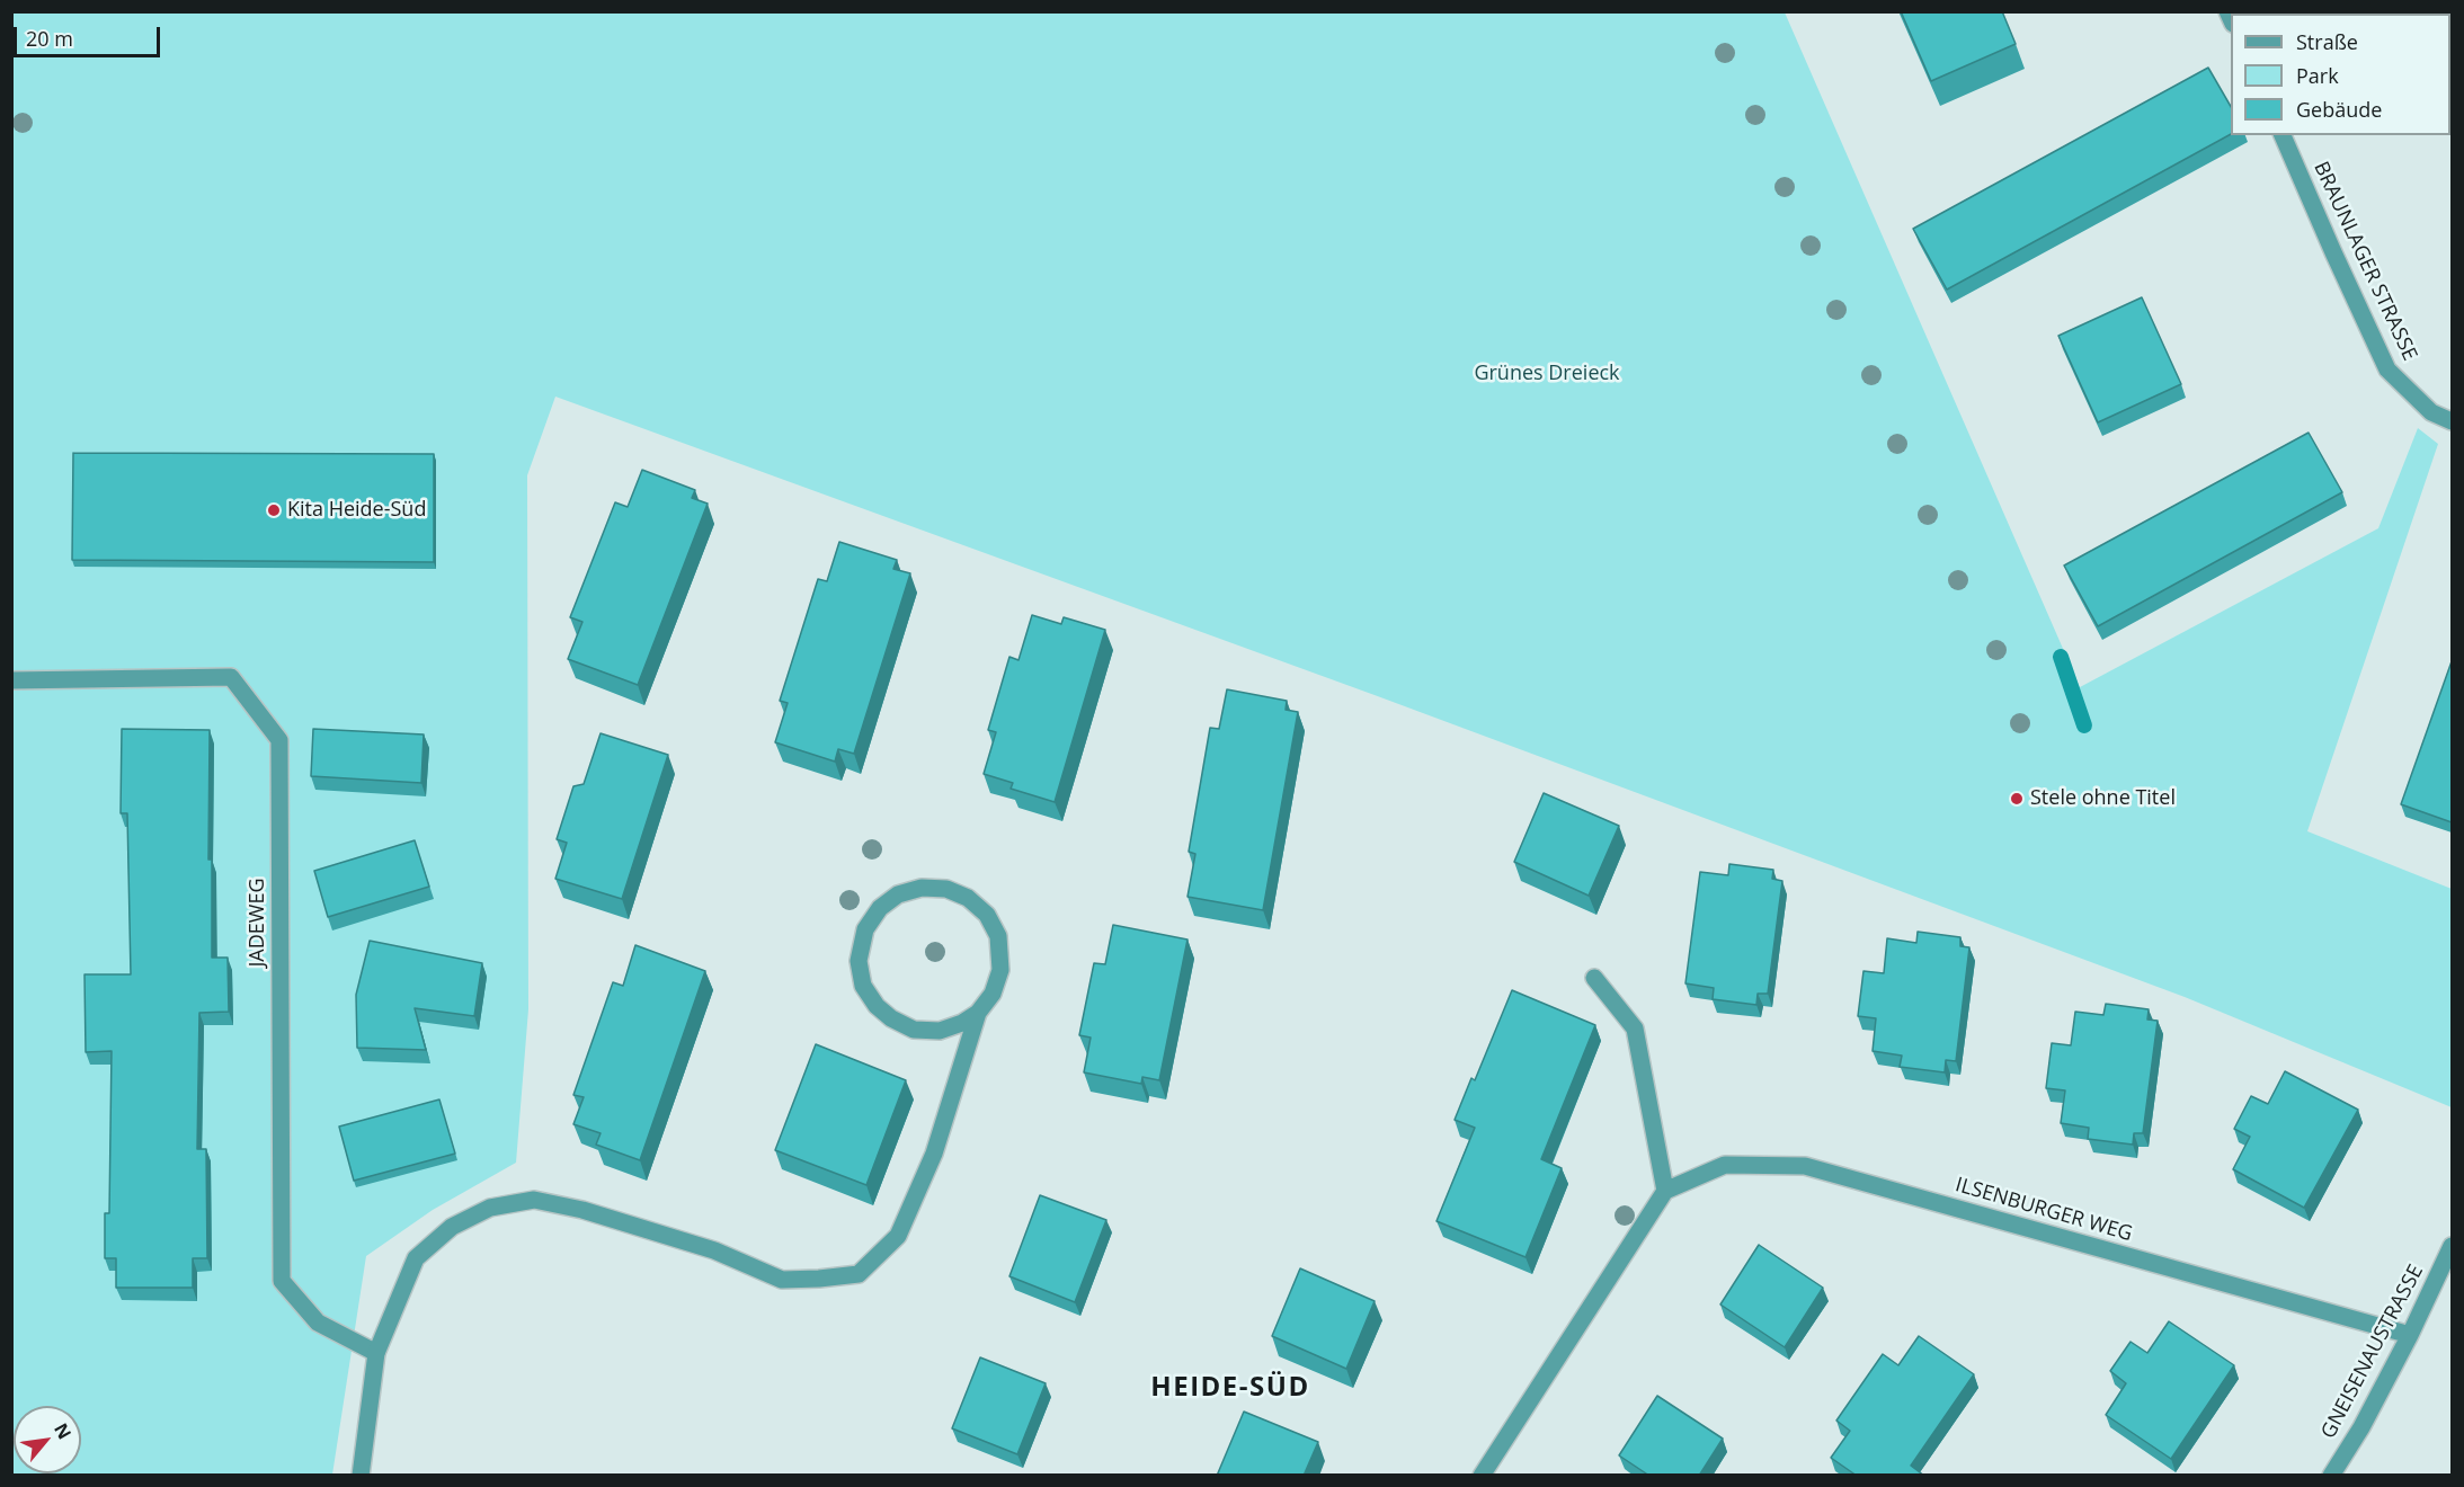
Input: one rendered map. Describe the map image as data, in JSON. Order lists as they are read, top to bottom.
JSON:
{
  "streets": {
    "street": [
      "BRAUNLAGER STRASSE",
      "JADEWEG",
      "ILSENBURGER WEG",
      "GNEISENAUSTRASSE"
    ]
  },
  "crossings": [
    ["ILSENBURGER WEG", "GNEISENAUSTRASSE"]
  ],
  "districts": ["HEIDE-SÜD"],
  "parks": ["Grünes Dreieck"],
  "places": ["Kita Heide-Süd", "Stele ohne Titel"],
  "legend": ["Straße", "Park", "Gebäude"],
  "scale_bar": "20 m",
  "north": "top right"
}
